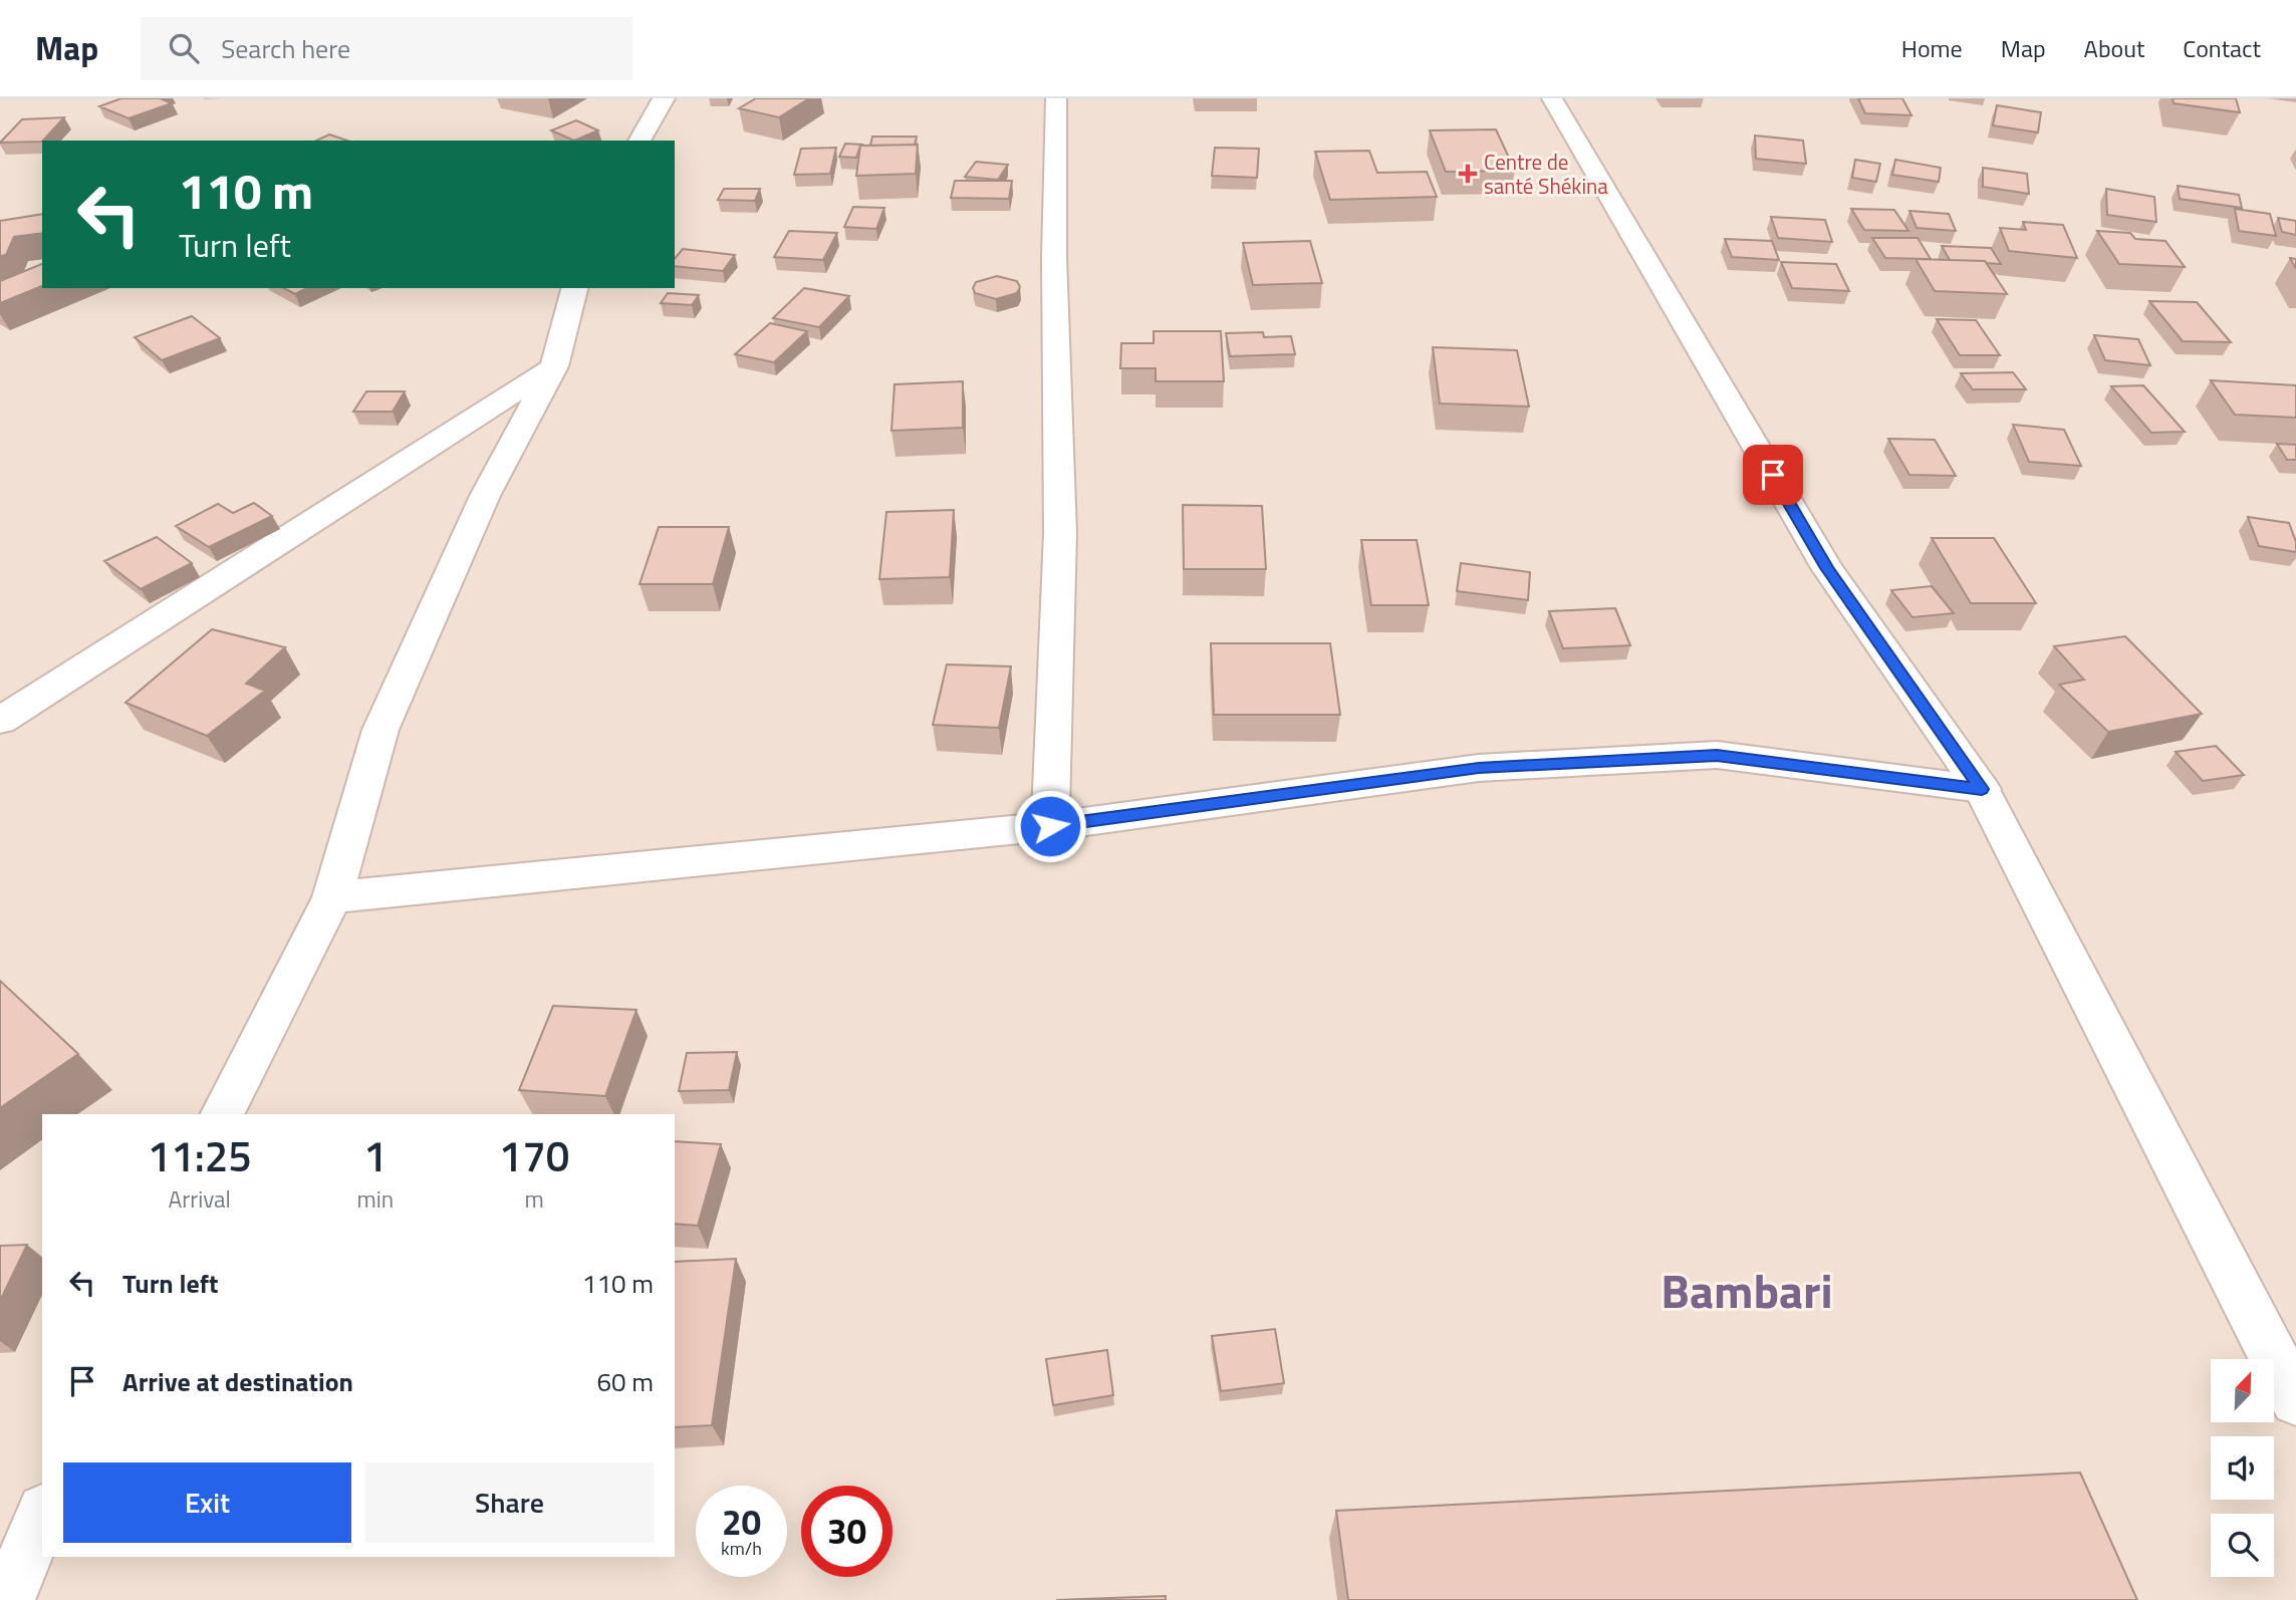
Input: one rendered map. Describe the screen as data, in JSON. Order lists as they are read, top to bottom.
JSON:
{
  "districts": ["Bambari"],
  "places": {
    "health": ["Centre de santé Shékina"]
  },
  "north": "top right",
  "page": {
    "header": "Map",
    "search": "Search here",
    "nav": [
      "Home",
      "Map",
      "About",
      "Contact"
    ],
    "turn": ["110 m", "Turn left"],
    "eta": [
      "11:25",
      "Arrival",
      "1",
      "min",
      "170",
      "m"
    ],
    "list": [
      {
        "name": "Turn left",
        "value": "110 m"
      },
      {
        "name": "Arrive at destination",
        "value": "60 m"
      }
    ],
    "buttons": ["Exit", "Share"],
    "speed": "20 km/h",
    "limit": "30"
  }
}
